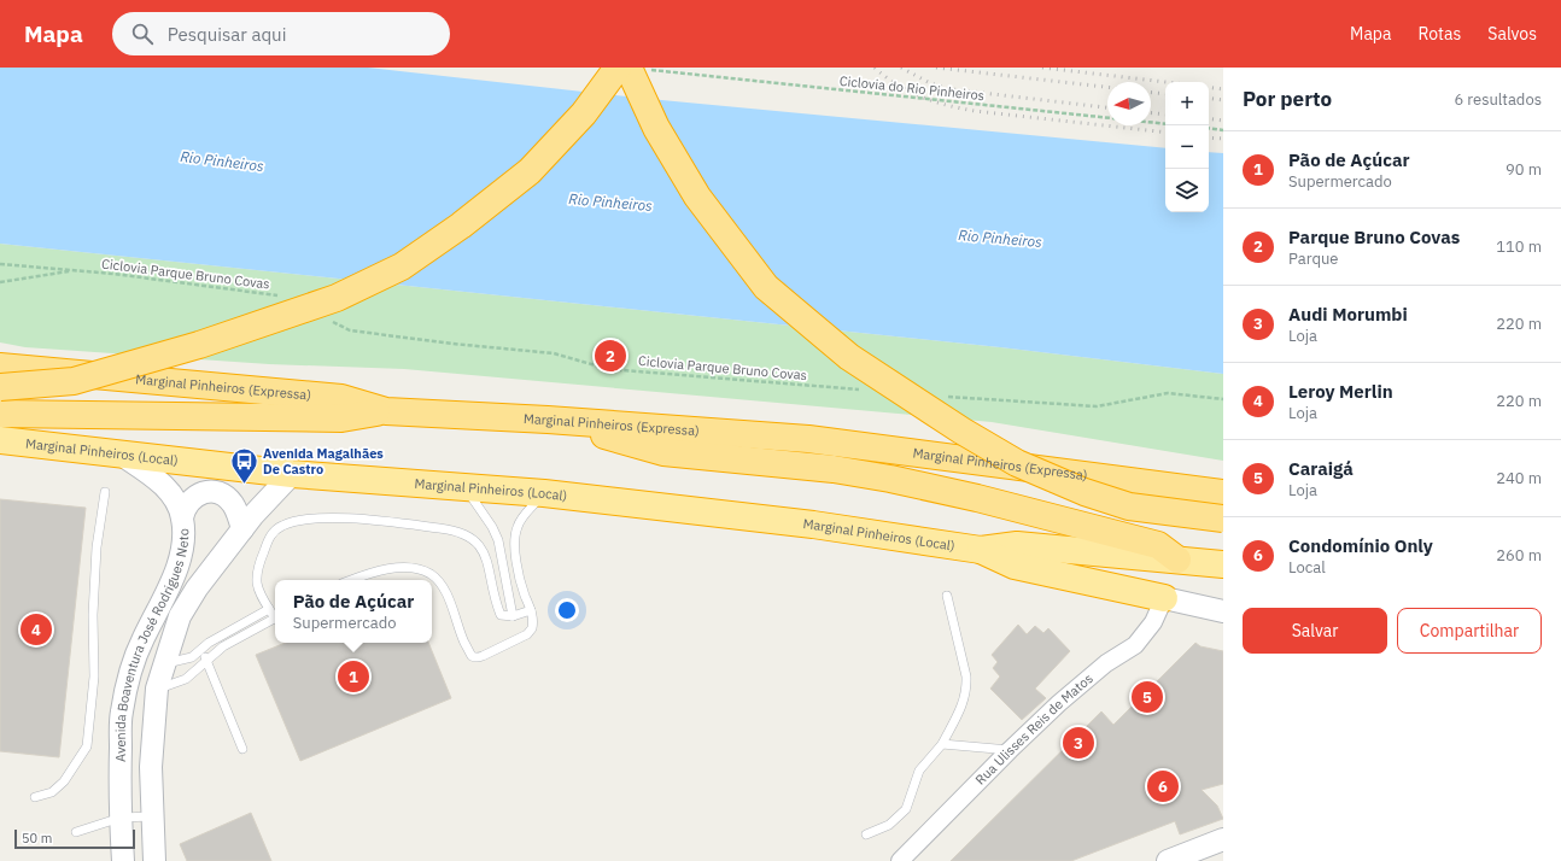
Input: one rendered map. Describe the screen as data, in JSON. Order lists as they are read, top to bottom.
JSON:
{
  "streets": {
    "highway": ["Marginal Pinheiros (Expressa)", "Marginal Pinheiros (Local)"],
    "street": ["Avenida Boaventura José Rodrigues Neto", "Rua Ulisses Reis de Matos"],
    "path": ["Ciclovia do Rio Pinheiros", "Ciclovia Parque Bruno Covas"]
  },
  "crossings": [
    ["Marginal Pinheiros (Local)", "Avenida Boaventura José Rodrigues Neto"]
  ],
  "water": ["Rio Pinheiros"],
  "places": {
    "bus stop": ["Avenida Magalhães De Castro"]
  },
  "scale_bar": "50 m",
  "north": "left",
  "page": {
    "header": "Mapa",
    "search": "Pesquisar aqui",
    "nav": ["Mapa", "Rotas", "Salvos"],
    "heading": ["Por perto", "6 resultados"],
    "map_buttons": ["+", "−"],
    "list": [
      {
        "mark": "1",
        "name": "Pão de Açúcar",
        "note": "Supermercado",
        "value": "90 m"
      },
      {
        "mark": "2",
        "name": "Parque Bruno Covas",
        "note": "Parque",
        "value": "110 m"
      },
      {
        "mark": "3",
        "name": "Audi Morumbi",
        "note": "Loja",
        "value": "220 m"
      },
      {
        "mark": "4",
        "name": "Leroy Merlin",
        "note": "Loja",
        "value": "220 m"
      },
      {
        "mark": "5",
        "name": "Caraigá",
        "note": "Loja",
        "value": "240 m"
      },
      {
        "mark": "6",
        "name": "Condomínio Only",
        "note": "Local",
        "value": "260 m"
      }
    ],
    "pins": [
      "2",
      "4",
      "1",
      "5",
      "3",
      "6"
    ],
    "popup": ["Pão de Açúcar", "Supermercado"],
    "buttons": ["Salvar", "Compartilhar"],
    "scale": "50 m"
  }
}
